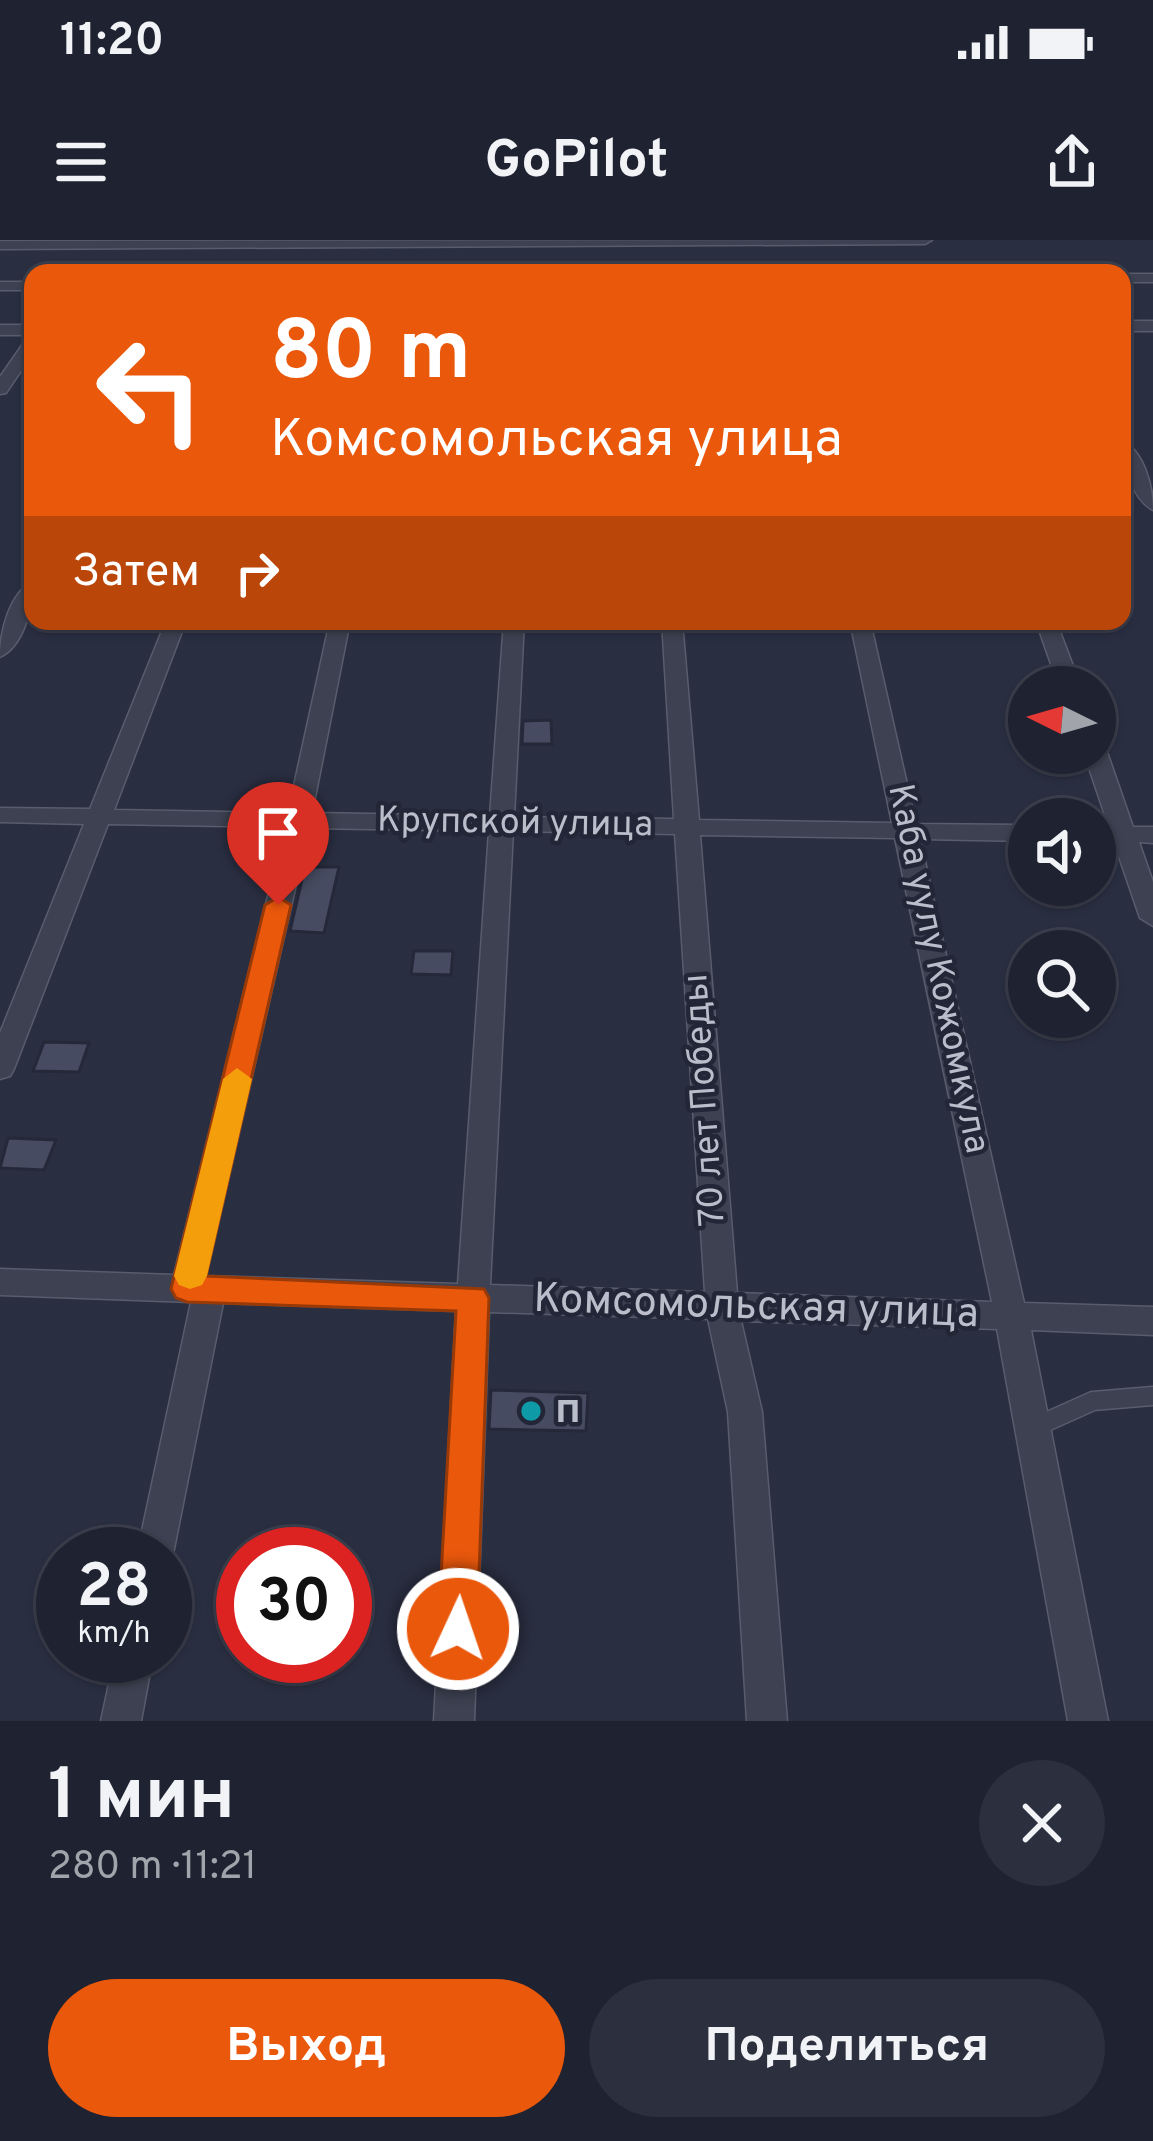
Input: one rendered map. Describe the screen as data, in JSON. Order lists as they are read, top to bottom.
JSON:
{
  "streets": {
    "street": [
      "Крупской улица",
      "Каба уулу Кожомкула",
      "70 лет Победы",
      "Комсомольская улица"
    ]
  },
  "crossings": [
    ["Крупской улица", "Каба уулу Кожомкула"],
    ["Крупской улица", "70 лет Победы"],
    ["Каба уулу Кожомкула", "Комсомольская улица"],
    ["70 лет Победы", "Комсомольская улица"]
  ],
  "places": ["п"],
  "north": "left",
  "page": {
    "status": "11:20",
    "header": "GoPilot",
    "turn": ["80 m", "Комсомольская улица"],
    "then": "Затем",
    "speed": "28 km/h",
    "limit": "30",
    "heading": ["1 мин", "280 m · 11:21"],
    "buttons": ["Выход", "Поделиться"]
  }
}
